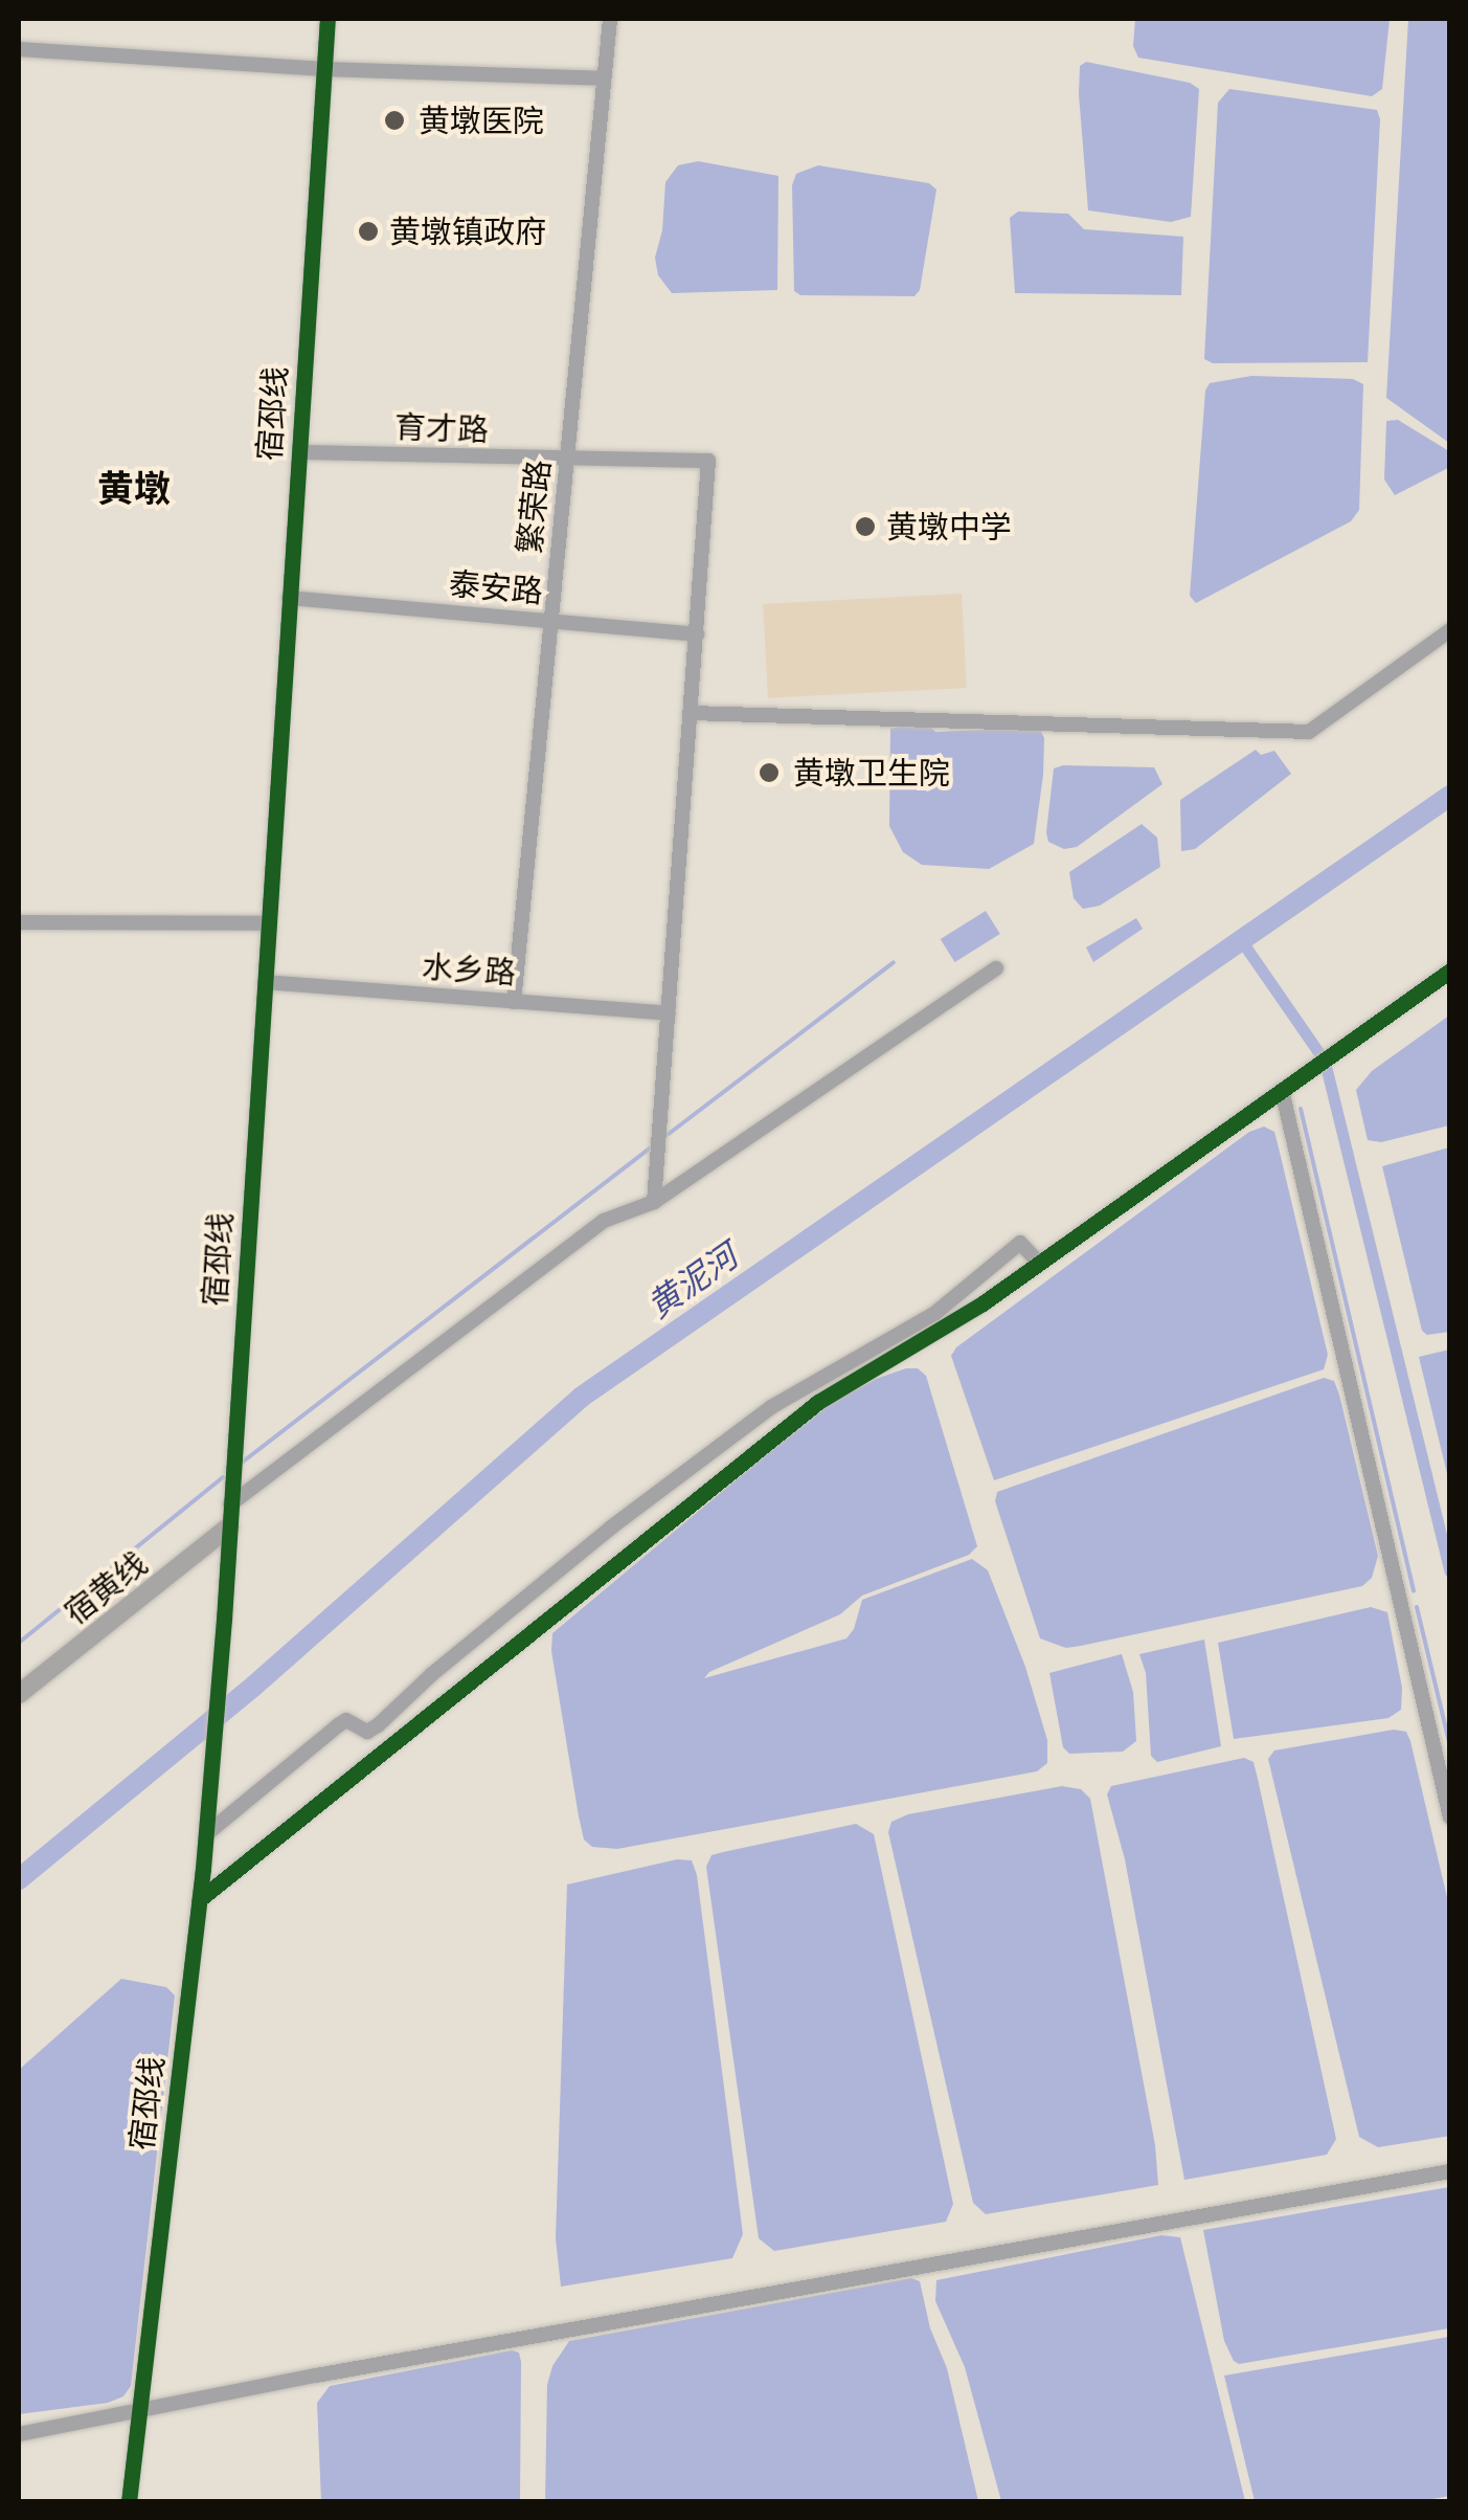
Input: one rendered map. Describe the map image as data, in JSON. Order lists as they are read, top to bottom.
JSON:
{
  "streets": {
    "main road": ["宿黄线"],
    "street": [
      "宿邳线",
      "育才路",
      "繁荣路",
      "泰安路",
      "水乡路"
    ]
  },
  "crossings": [
    ["宿邳线", "育才路"],
    ["宿邳线", "泰安路"],
    ["宿邳线", "水乡路"],
    ["宿邳线", "宿黄线"],
    ["育才路", "繁荣路"],
    ["育才路", "泰安路"],
    ["繁荣路", "泰安路"],
    ["繁荣路", "水乡路"]
  ],
  "districts": ["黄墩"],
  "water": ["黄泥河"],
  "places": [
    "黄墩医院",
    "黄墩镇政府",
    "黄墩中学",
    "黄墩卫生院"
  ]
}
